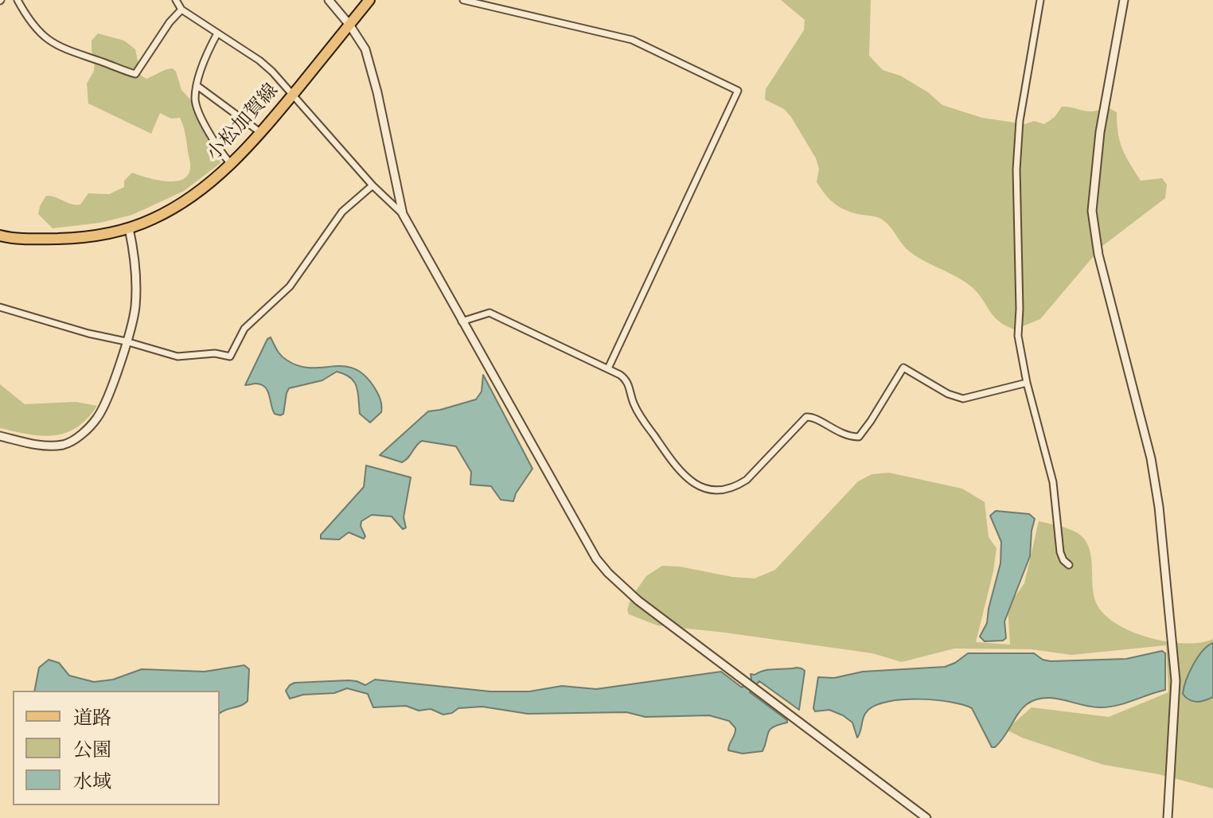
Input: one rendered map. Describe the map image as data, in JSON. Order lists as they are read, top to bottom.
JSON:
{
  "streets": {
    "main road": ["小松加賀線"]
  },
  "legend": ["道路", "公園", "水域"]
}
